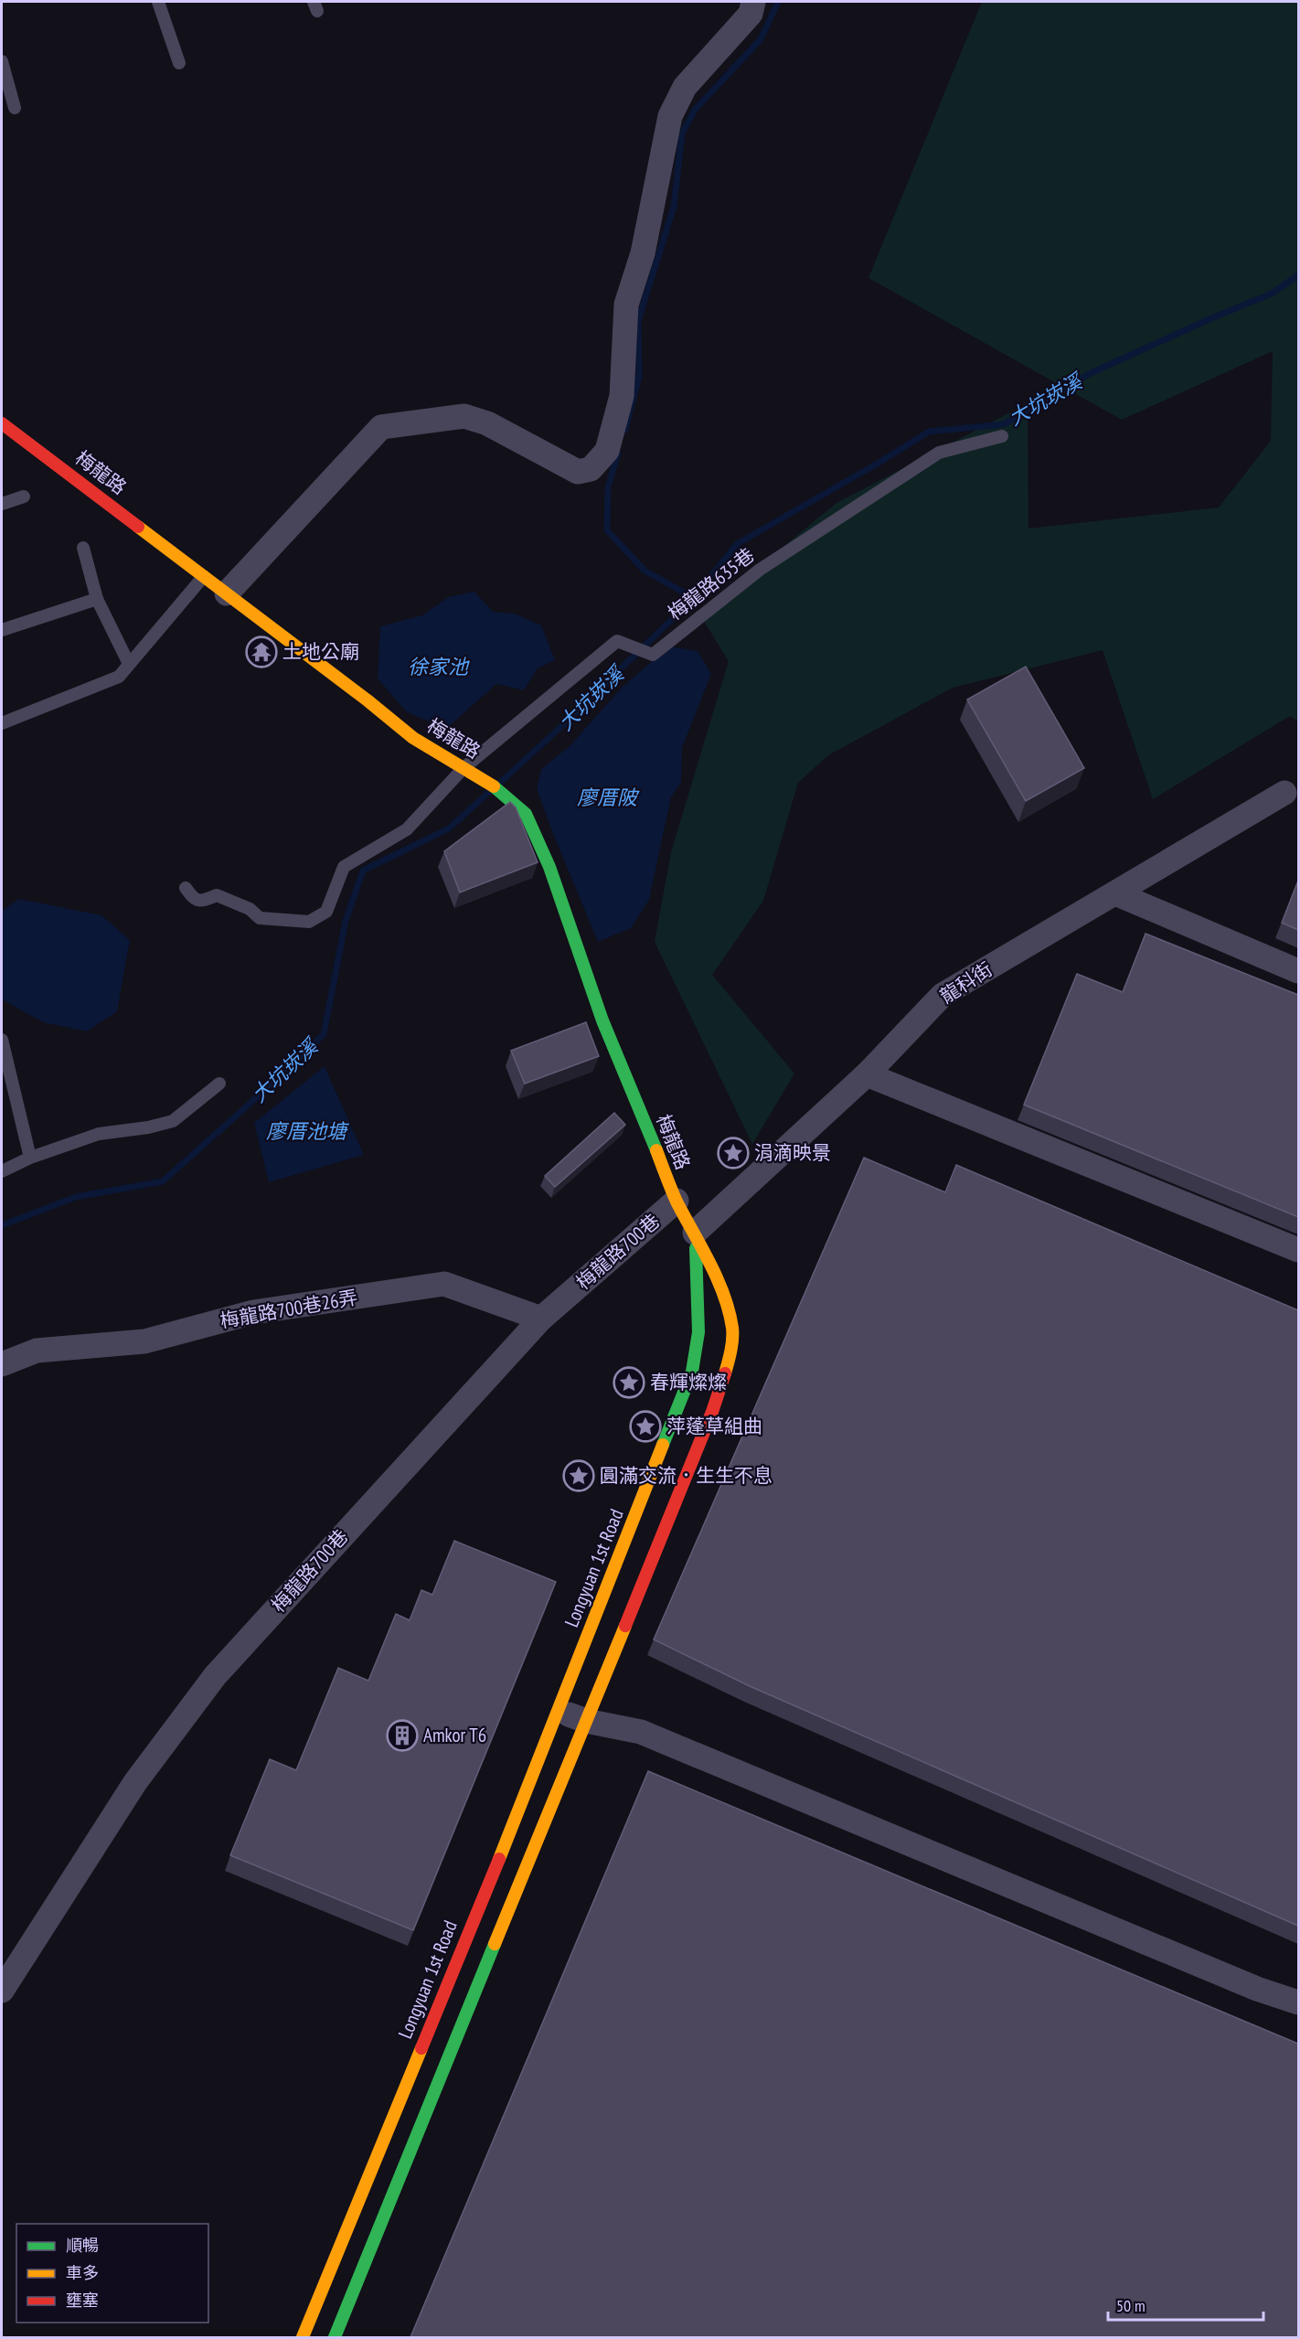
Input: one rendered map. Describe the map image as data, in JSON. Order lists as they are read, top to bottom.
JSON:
{
  "streets": {
    "street": [
      "梅龍路",
      "龍科街",
      "梅龍路700巷",
      "梅龍路700巷26弄",
      "Longyuan 1st Road"
    ],
    "lane": ["梅龍路635巷"]
  },
  "crossings": [
    ["梅龍路", "梅龍路635巷"],
    ["梅龍路", "龍科街"],
    ["梅龍路", "梅龍路700巷"],
    ["梅龍路", "Longyuan 1st Road"],
    ["龍科街", "Longyuan 1st Road"],
    ["梅龍路700巷", "梅龍路700巷26弄"]
  ],
  "water": [
    "大坑崁溪",
    "徐家池",
    "廖厝陂",
    "廖厝池塘"
  ],
  "places": {
    "temple": ["土地公廟"],
    "place": [
      "涓滴映景",
      "春輝燦燦",
      "萍蓬草組曲",
      "圓滿交流．生生不息"
    ],
    "building": ["Amkor T6"]
  },
  "legend": ["順暢", "車多", "壅塞"],
  "scale_bar": "50 m"
}
